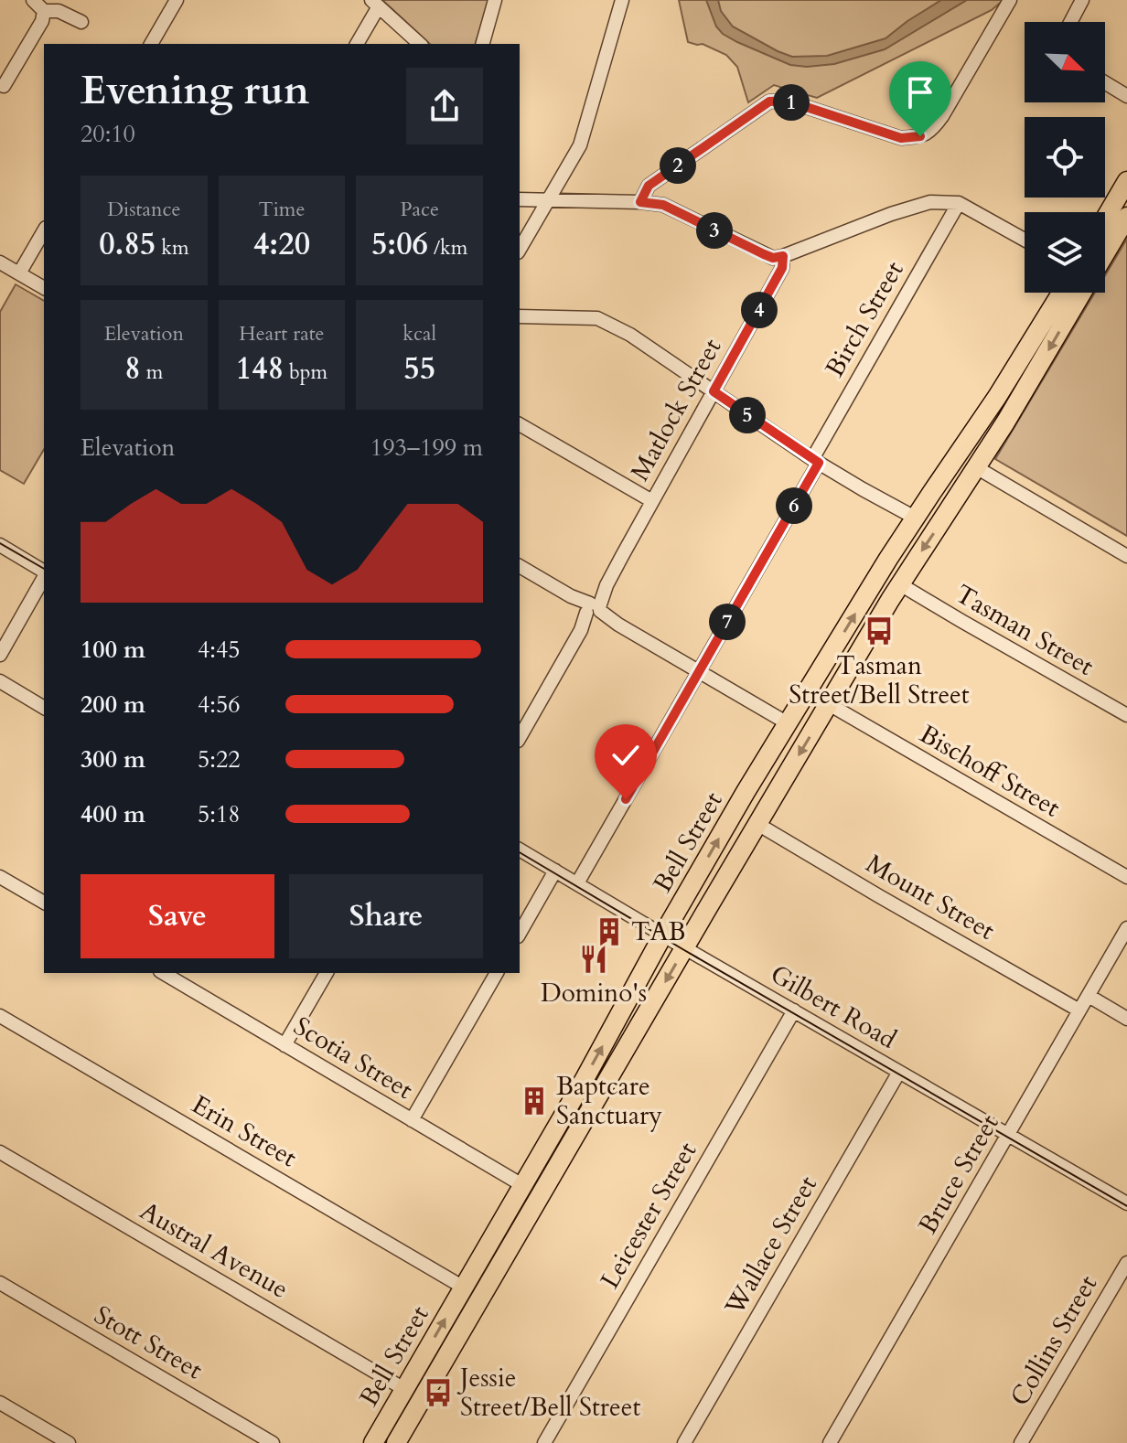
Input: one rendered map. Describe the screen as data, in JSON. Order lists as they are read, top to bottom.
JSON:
{
  "streets": {
    "highway": ["Bell Street"],
    "street": [
      "Birch Street",
      "Matlock Street",
      "Tasman Street",
      "Bischoff Street",
      "Mount Street",
      "Gilbert Road",
      "Scotia Street",
      "Erin Street",
      "Bruce Street",
      "Leicester Street",
      "Wallace Street",
      "Austral Avenue",
      "Collins Street",
      "Stott Street"
    ]
  },
  "crossings": [
    ["Birch Street", "Gilbert Road"],
    ["Tasman Street", "Bell Street"],
    ["Bischoff Street", "Bell Street"],
    ["Bell Street", "Mount Street"],
    ["Bell Street", "Gilbert Road"],
    ["Bell Street", "Scotia Street"],
    ["Bell Street", "Erin Street"],
    ["Bell Street", "Austral Avenue"],
    ["Mount Street", "Bruce Street"],
    ["Gilbert Road", "Bruce Street"],
    ["Gilbert Road", "Leicester Street"],
    ["Gilbert Road", "Wallace Street"]
  ],
  "places": {
    "bus stop": ["Tasman Street/Bell Street", "Jessie Street/Bell Street"],
    "building": ["TAB", "Baptcare Sanctuary"],
    "restaurant": ["Domino's"]
  },
  "north": "bottom right",
  "page": {
    "heading": ["Evening run", "20:10"],
    "pins": [
      "1",
      "2",
      "3",
      "4",
      "5",
      "6",
      "7"
    ],
    "stats": [
      ["Distance", "0.85 km"],
      ["Time", "4:20"],
      ["Pace", "5:06 /km"],
      ["Elevation", "8 m"],
      ["Heart rate", "148 bpm"],
      ["kcal", "55"]
    ],
    "chart": ["Elevation", "193–199 m"],
    "list": [
      {
        "name": "100 m",
        "note": "4:45"
      },
      {
        "name": "200 m",
        "note": "4:56"
      },
      {
        "name": "300 m",
        "note": "5:22"
      },
      {
        "name": "400 m",
        "note": "5:18"
      }
    ],
    "buttons": ["Save", "Share"]
  }
}
